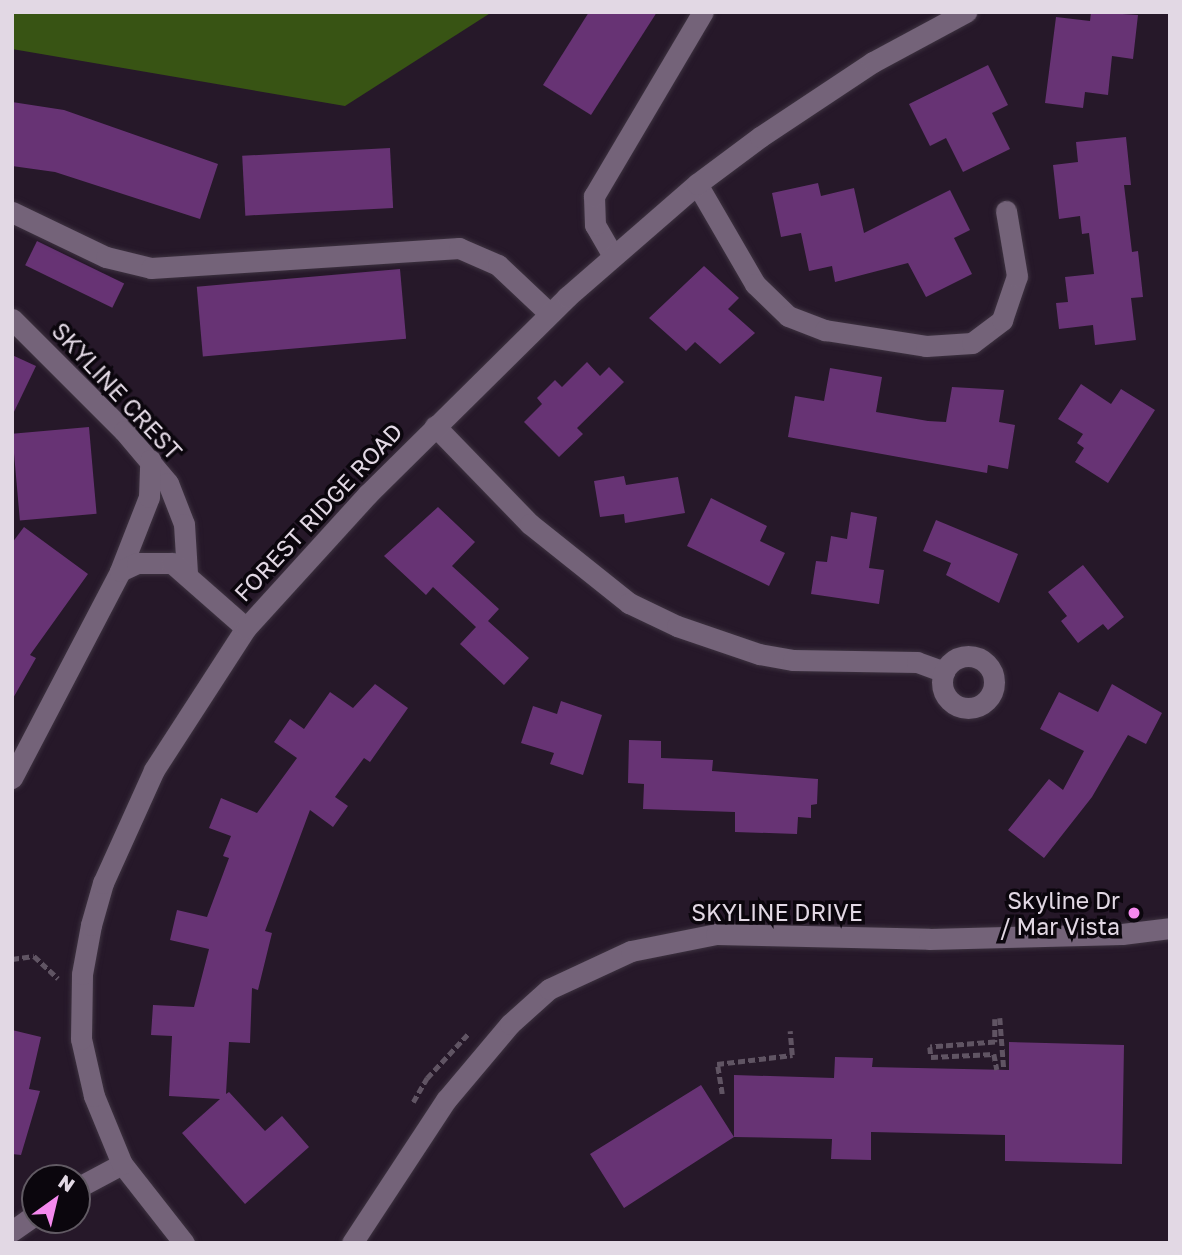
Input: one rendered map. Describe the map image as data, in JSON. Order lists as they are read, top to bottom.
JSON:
{
  "streets": {
    "street": ["SKYLINE CREST", "FOREST RIDGE ROAD", "SKYLINE DRIVE"]
  },
  "places": ["Skyline Dr / Mar Vista"],
  "north": "top right"
}
